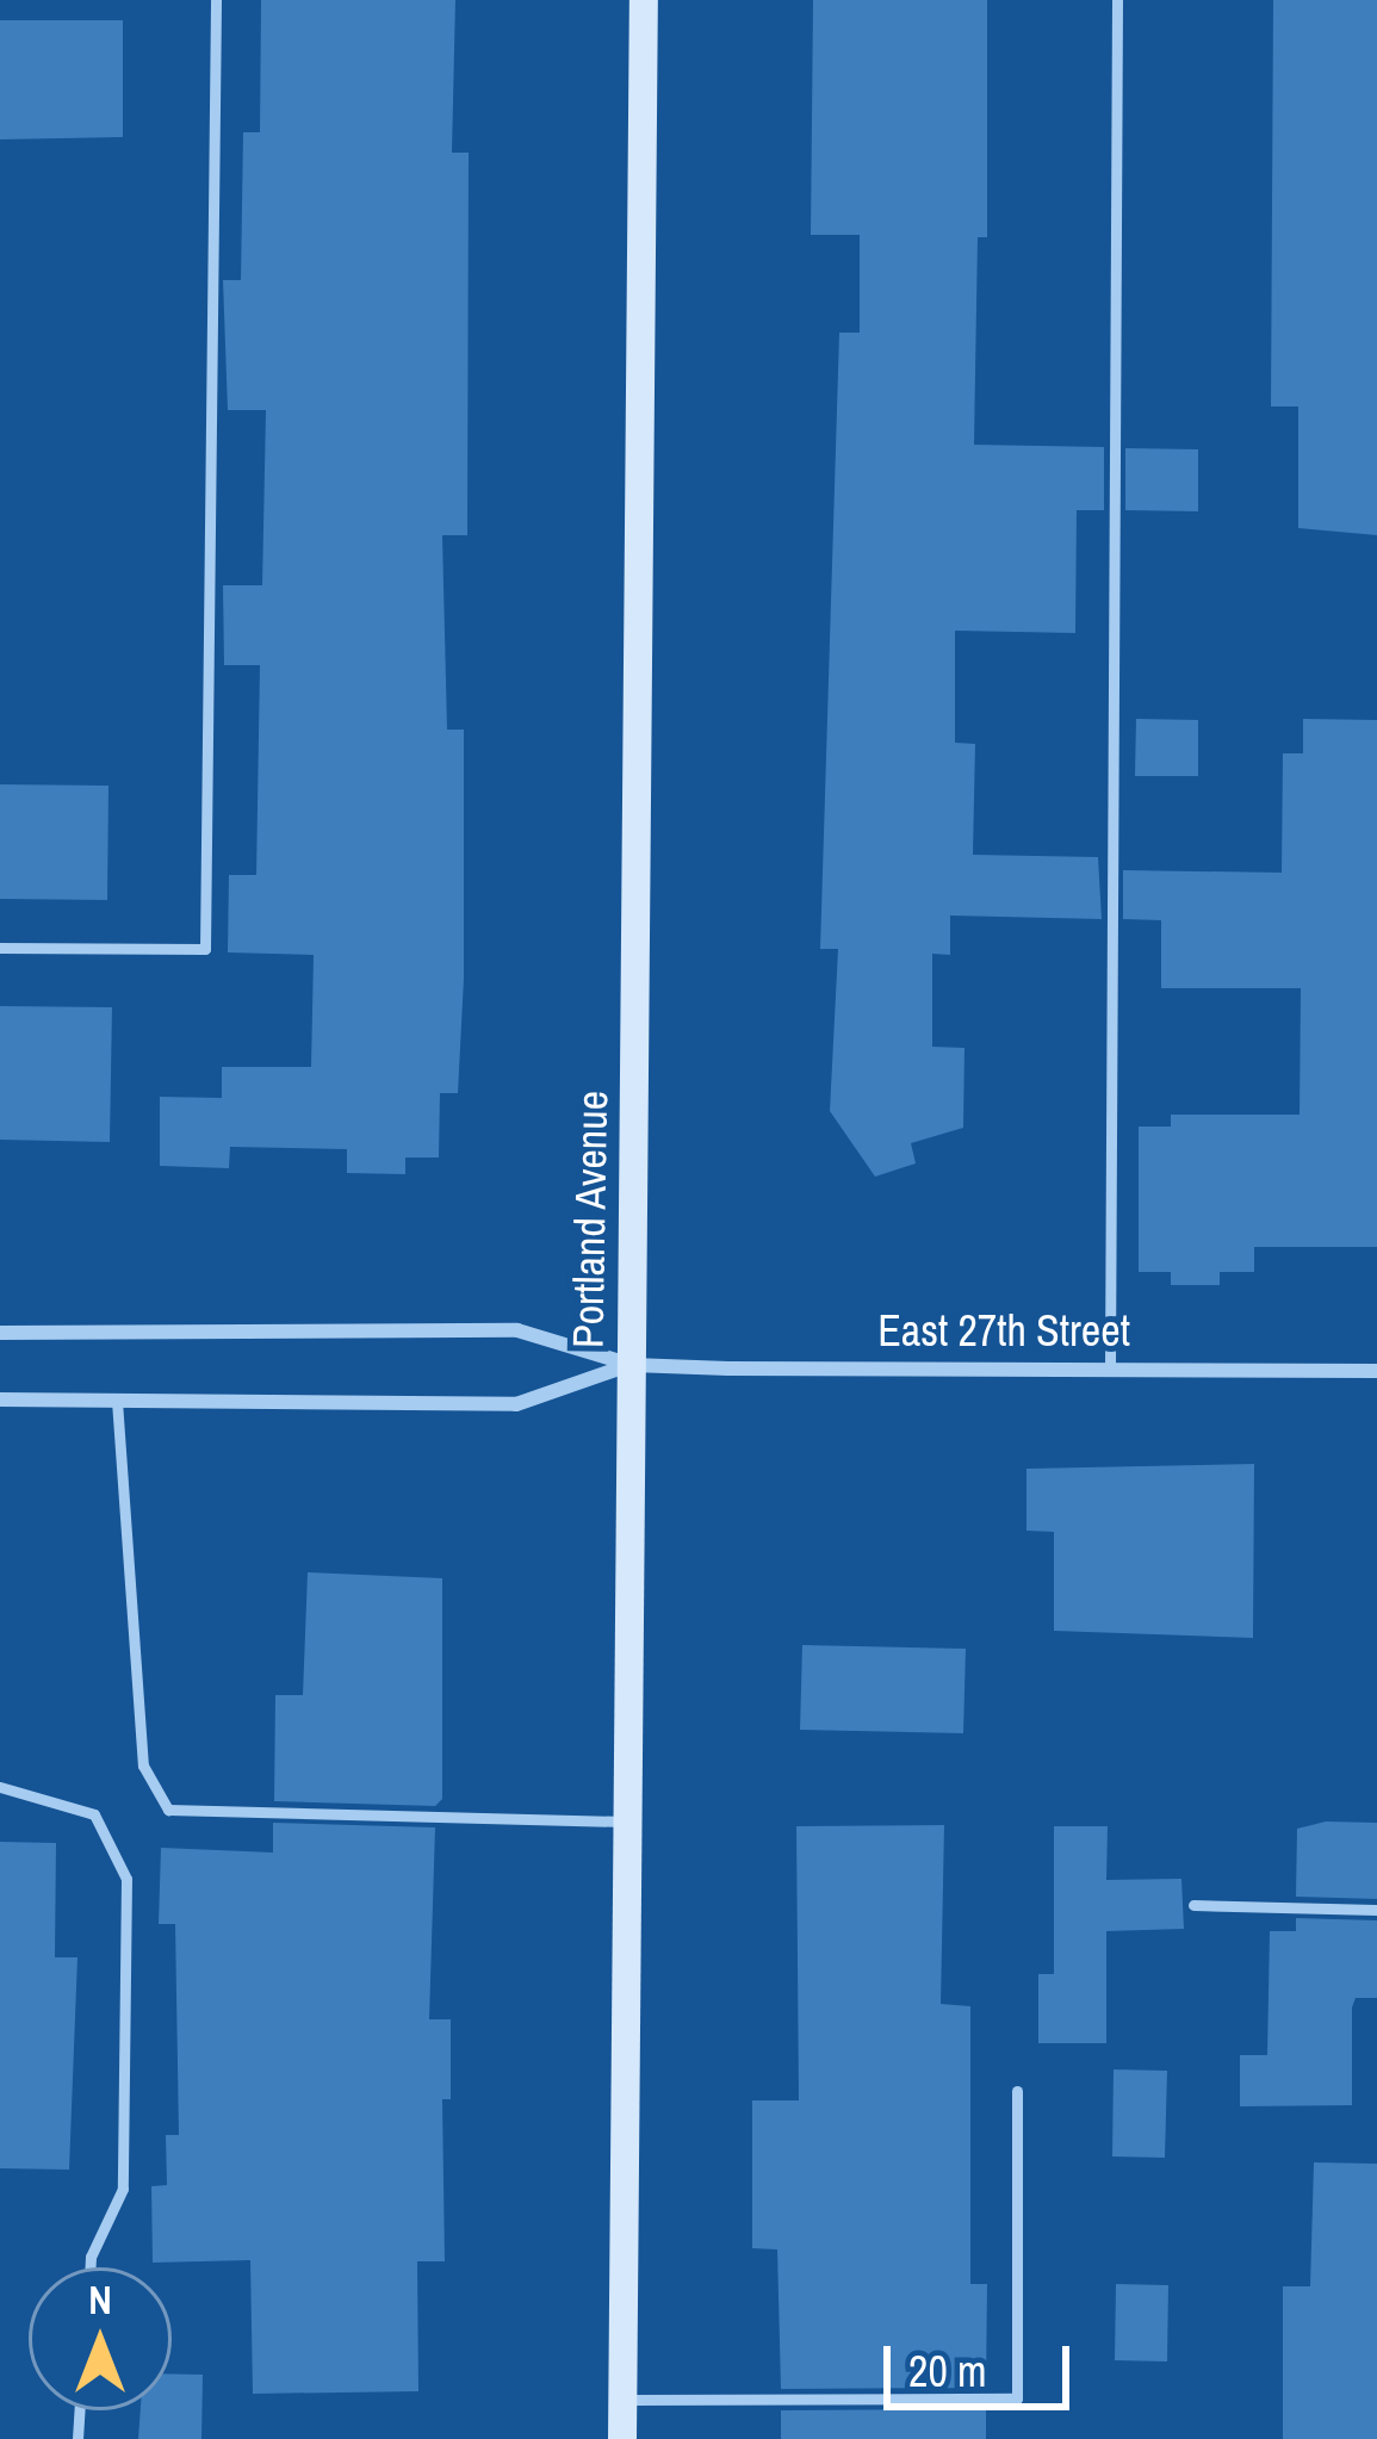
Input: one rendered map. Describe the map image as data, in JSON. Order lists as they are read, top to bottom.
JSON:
{
  "streets": {
    "street": ["Portland Avenue", "East 27th Street"]
  },
  "crossings": [
    ["Portland Avenue", "East 27th Street"]
  ],
  "scale_bar": "20 m",
  "north": "top"
}
